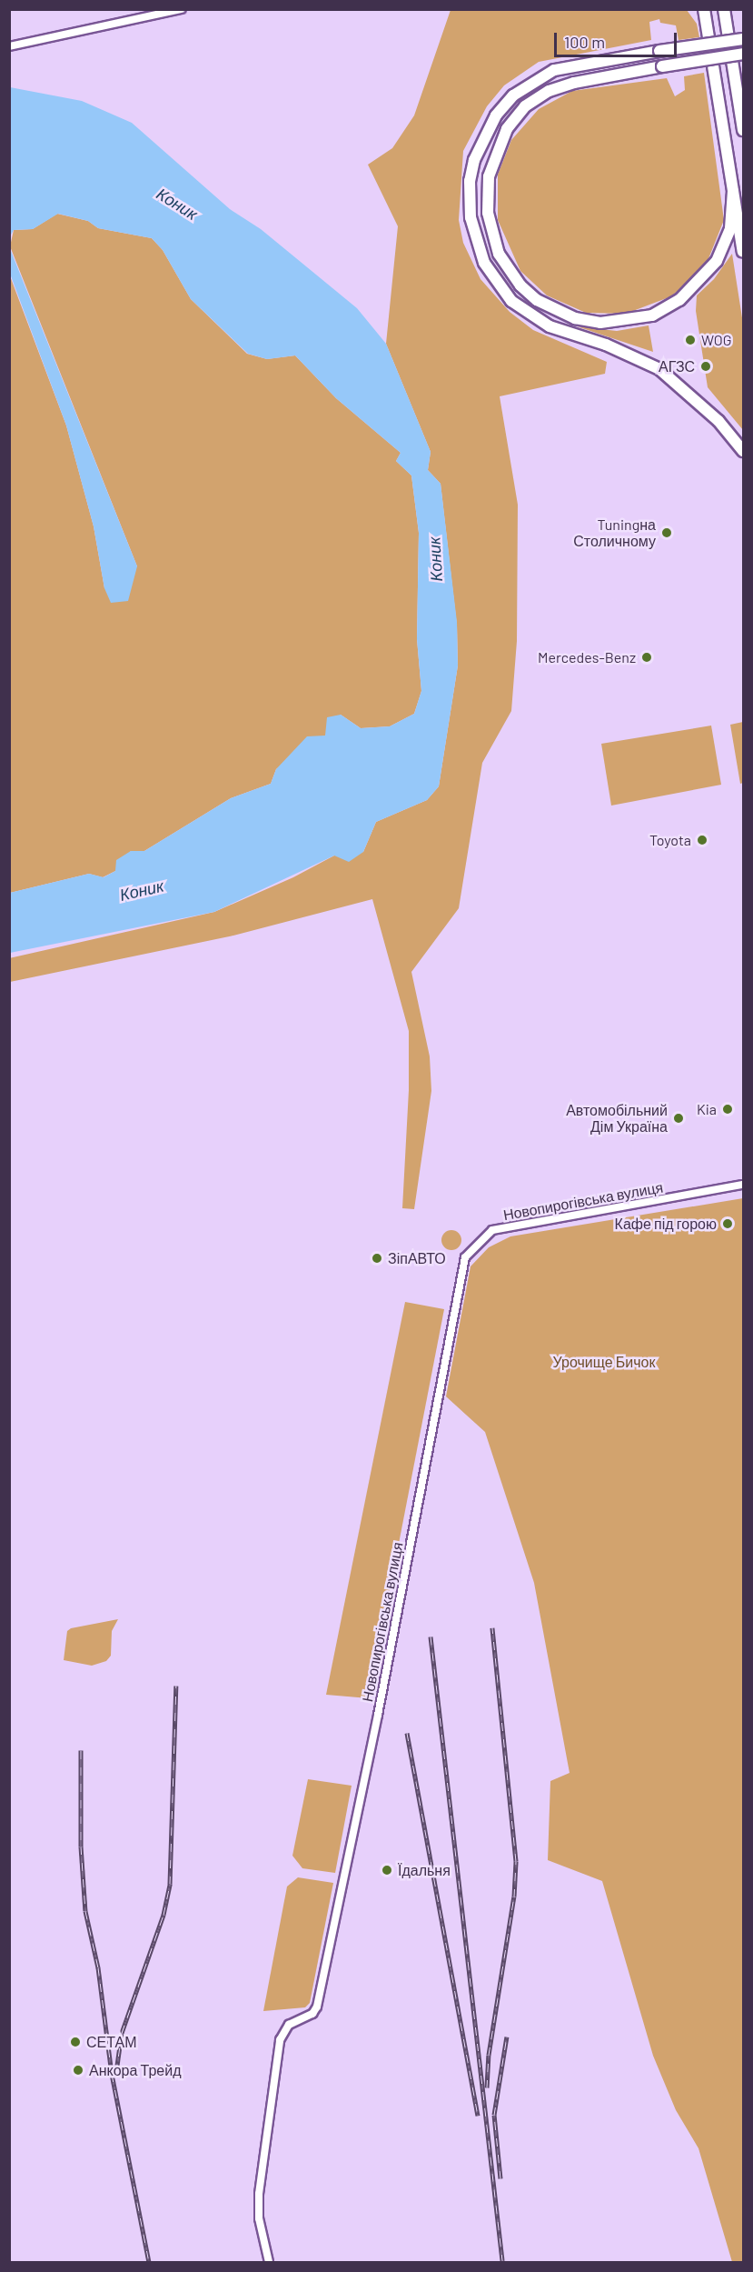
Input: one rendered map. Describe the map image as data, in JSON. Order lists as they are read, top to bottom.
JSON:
{
  "streets": {
    "street": ["Новопирогівська вулиця"]
  },
  "water": ["Коник"],
  "parks": ["Урочище Бичок"],
  "places": [
    "WOG",
    "АГЗС",
    "Tuningна Столичному",
    "Mercedes-Benz",
    "Toyota",
    "Kia",
    "Автомобільний Дім Україна",
    "Кафе під горою",
    "ЗіпАВТО",
    "Їдальня",
    "СЕТАМ",
    "Анкора Трейд"
  ],
  "scale_bar": "100 m"
}
